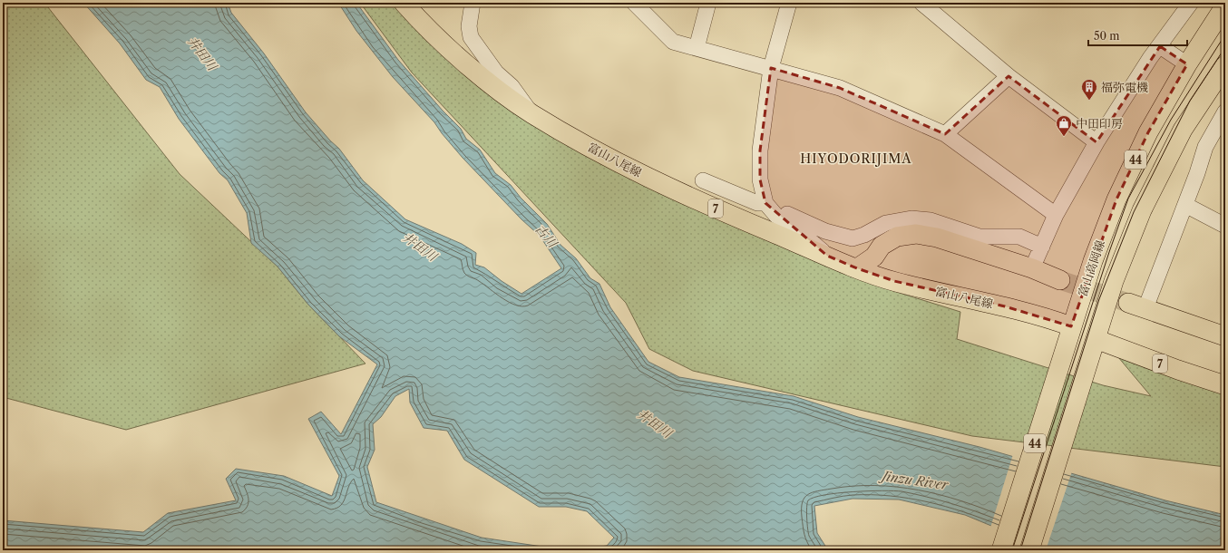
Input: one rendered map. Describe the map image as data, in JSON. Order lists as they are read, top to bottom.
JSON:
{
  "streets": {
    "main road": [
      "富山八尾線",
      "44",
      "7",
      "富山高岡線"
    ]
  },
  "crossings": [
    ["富山八尾線", "富山高岡線"],
    ["44", "7"]
  ],
  "districts": ["HIYODORIJIMA"],
  "water": ["井田川", "古川", "Jinzu River"],
  "places": {
    "building": ["福弥電機"],
    "shop": ["中田印房"]
  },
  "scale_bar": "50 m"
}
